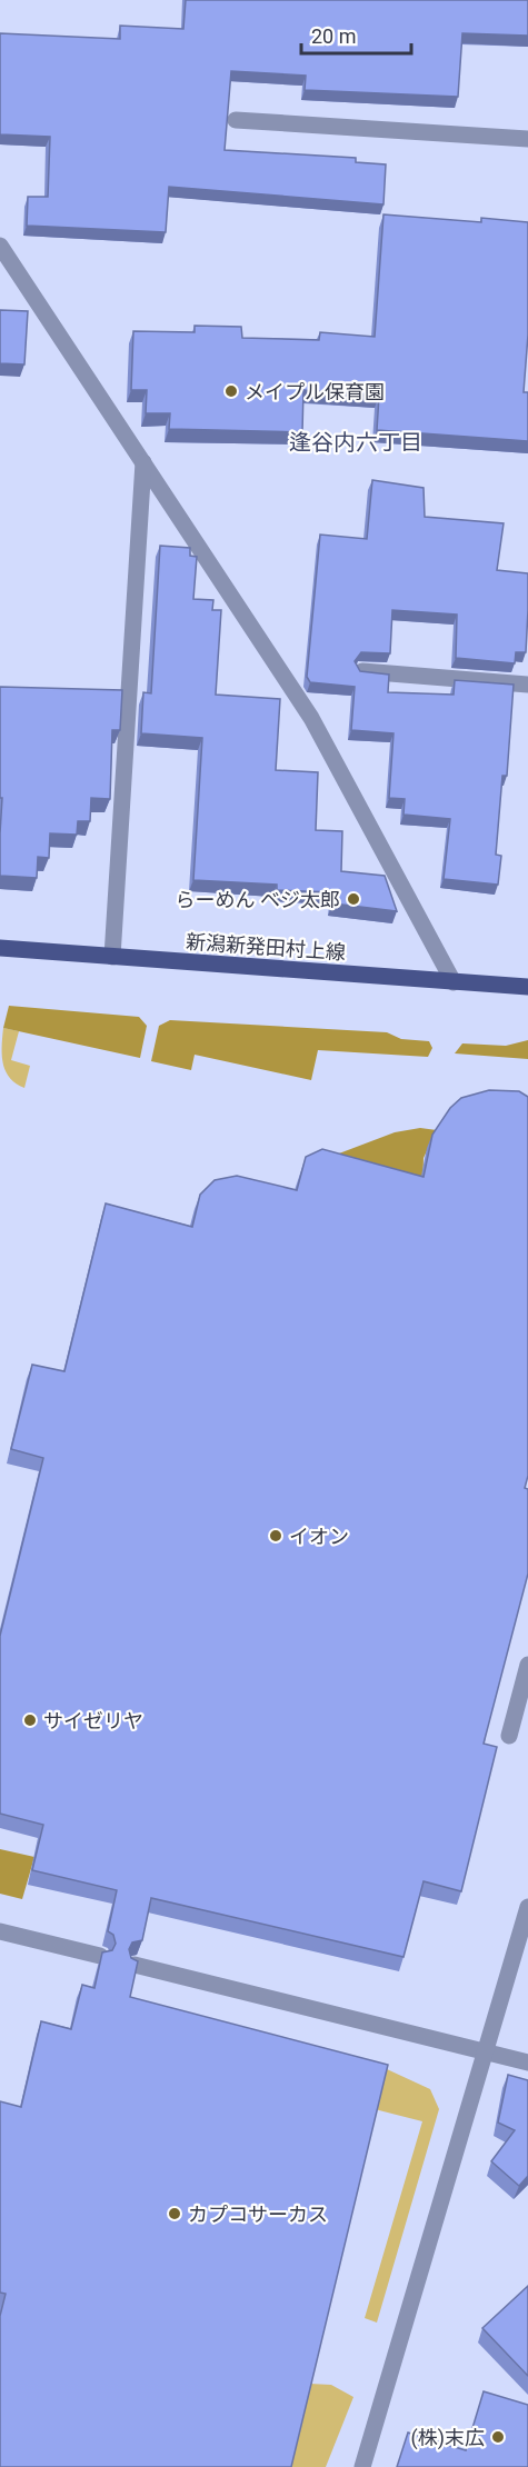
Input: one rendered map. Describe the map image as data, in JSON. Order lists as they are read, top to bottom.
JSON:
{
  "streets": {
    "main road": ["新潟新発田村上線"]
  },
  "districts": ["逢谷内六丁目"],
  "places": [
    "メイプル保育園",
    "らーめん ベジ太郎",
    "イオン",
    "サイゼリヤ",
    "カプコサーカス",
    "(株)末広"
  ],
  "scale_bar": "20 m"
}
